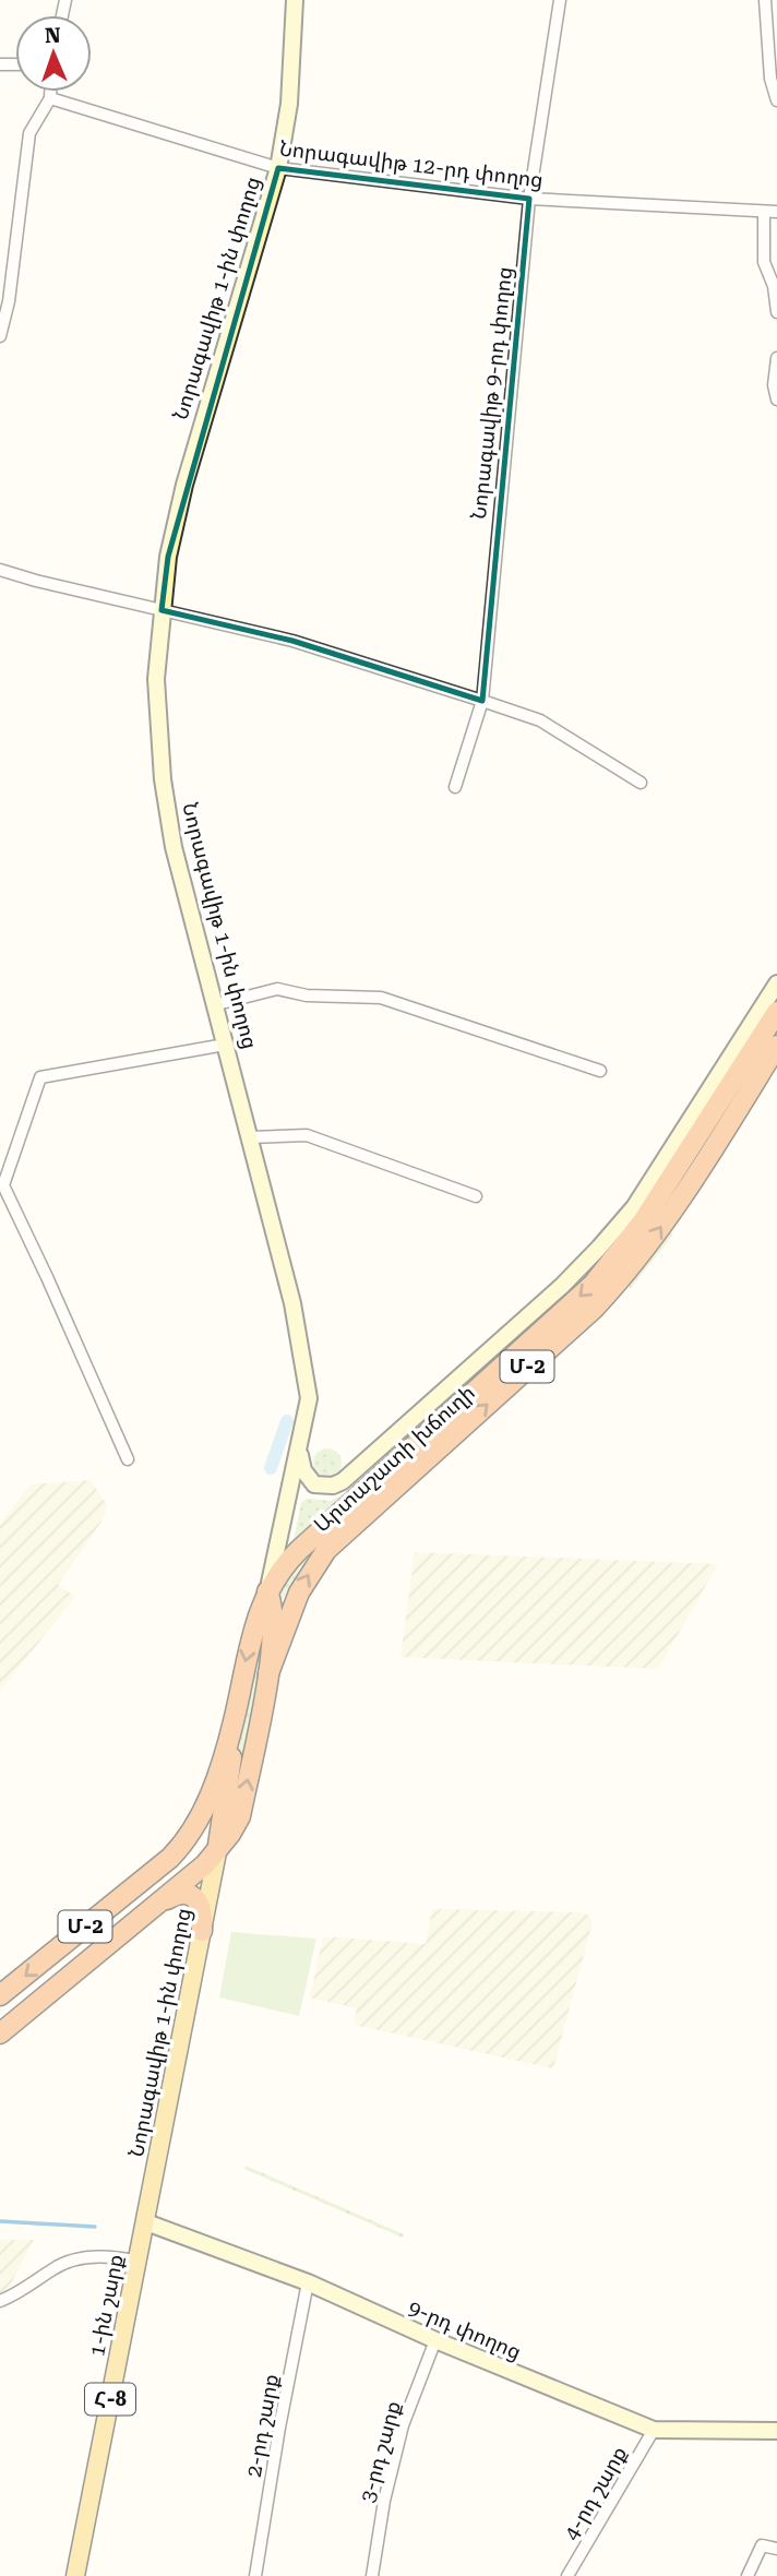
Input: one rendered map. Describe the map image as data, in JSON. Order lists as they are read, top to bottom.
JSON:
{
  "streets": {
    "highway": ["Մ-2", "Արտաշատի խճուղի"],
    "main road": [
      "Նորագավիթ 1-ին փողոց",
      "1-ին շարք",
      "9-րդ փողոց",
      "Հ-8"
    ],
    "street": [
      "Նորագավիթ 12-րդ փողոց",
      "Նորագավիթ 9-րդ փողոց",
      "2-րդ շարք",
      "3-րդ շարք",
      "4-րդ շարք"
    ]
  },
  "crossings": [
    ["Նորագավիթ 12-րդ փողոց", "Նորագավիթ 1-ին փողոց"],
    ["Նորագավիթ 12-րդ փողոց", "Նորագավիթ 9-րդ փողոց"],
    ["Նորագավիթ 1-ին փողոց", "Մ-2"],
    ["Նորագավիթ 1-ին փողոց", "Արտաշատի խճուղի"],
    ["Նորագավիթ 1-ին փողոց", "1-ին շարք"],
    ["Նորագավիթ 1-ին փողոց", "9-րդ փողոց"],
    ["Մ-2", "Արտաշատի խճուղի"],
    ["1-ին շարք", "9-րդ փողոց"],
    ["9-րդ փողոց", "2-րդ շարք"],
    ["9-րդ փողոց", "3-րդ շարք"],
    ["9-րդ փողոց", "4-րդ շարք"]
  ],
  "north": "top"
}
